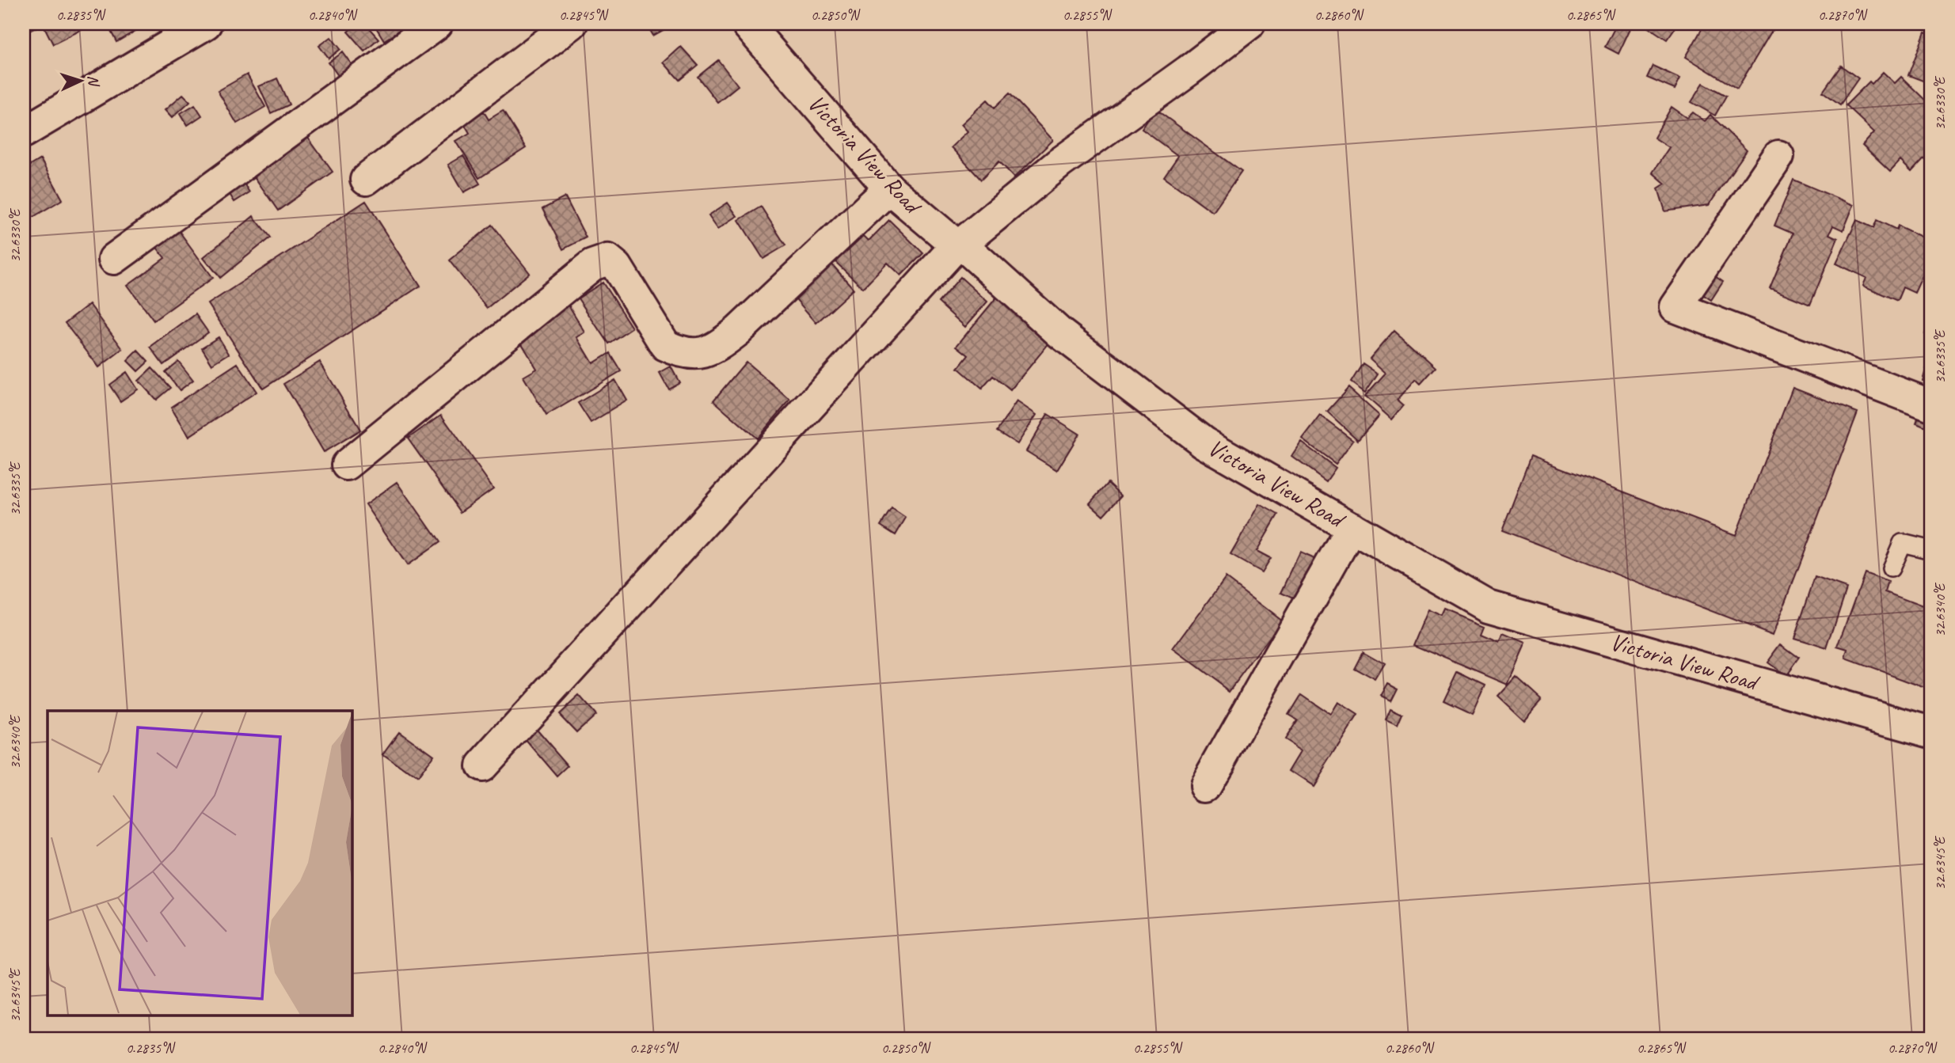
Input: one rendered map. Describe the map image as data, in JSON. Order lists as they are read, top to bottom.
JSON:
{
  "streets": {
    "street": ["Victoria View Road"]
  },
  "north": "right",
  "coordinates": [
    "0.2835°N",
    "0.2840°N",
    "0.2845°N",
    "0.2850°N",
    "0.2855°N",
    "0.2860°N",
    "0.2865°N",
    "0.2870°N",
    "32.6330°E",
    "32.6335°E",
    "32.6340°E",
    "32.6345°E"
  ]
}
